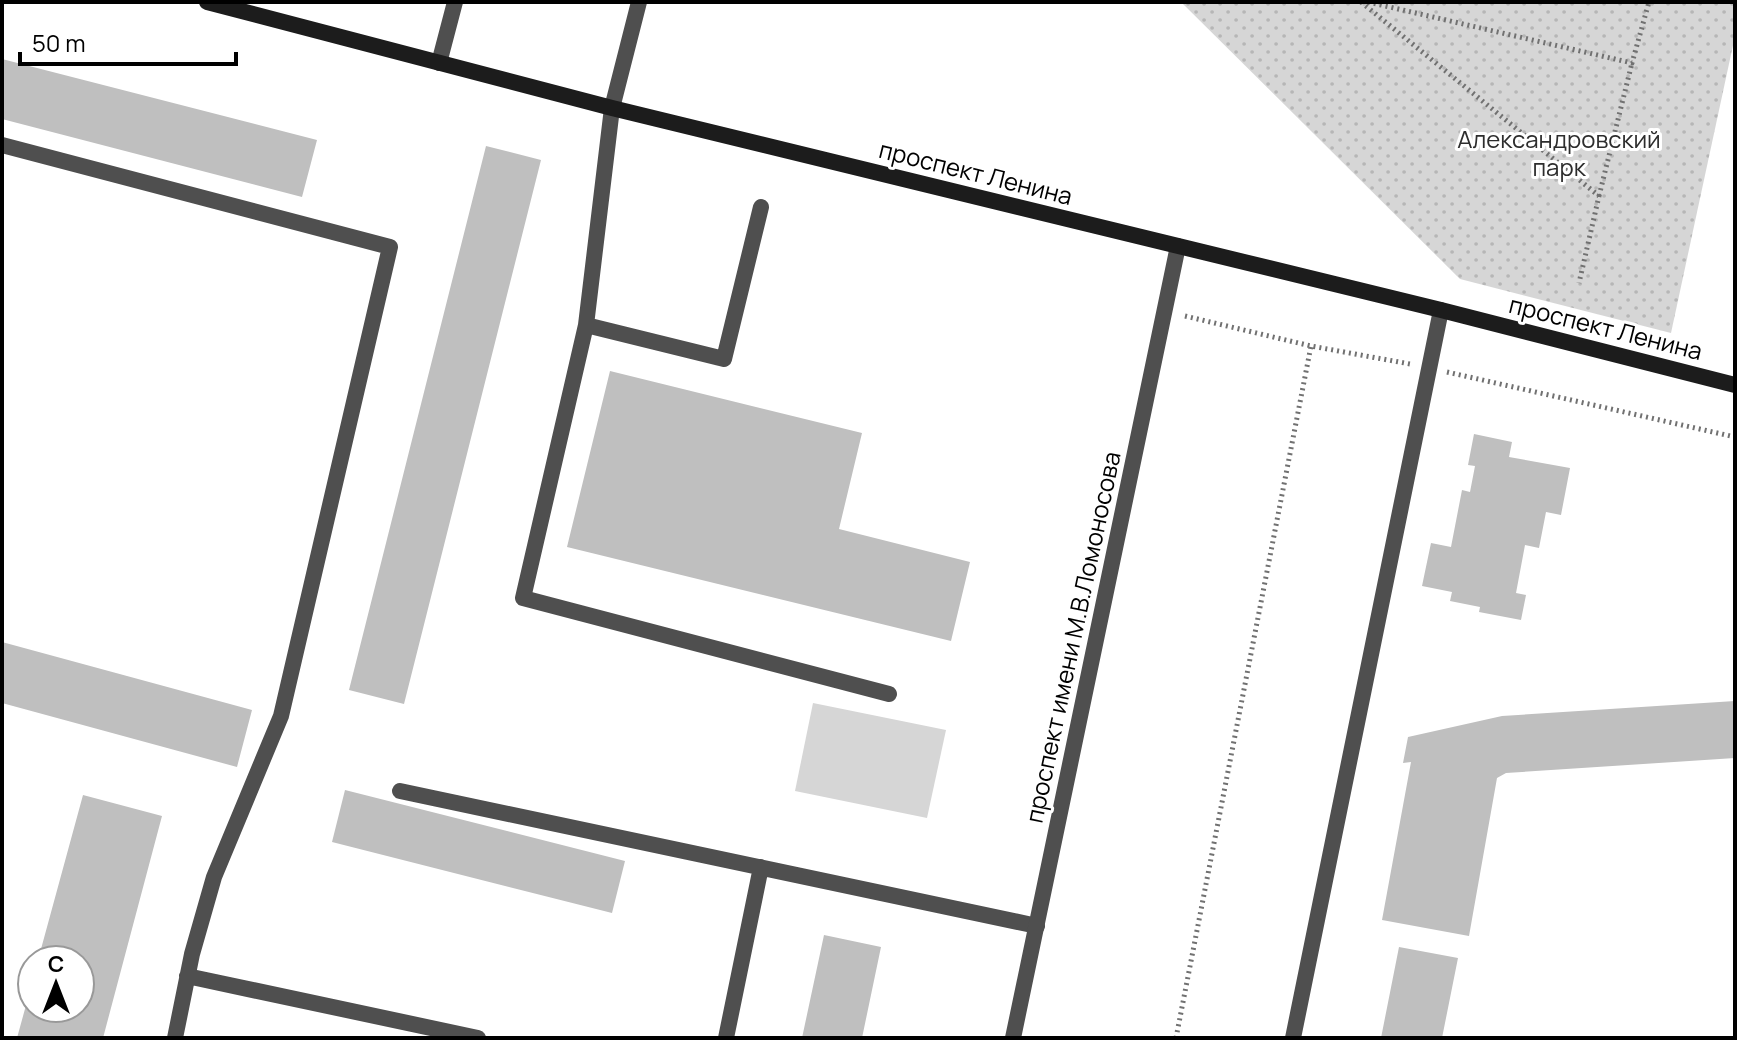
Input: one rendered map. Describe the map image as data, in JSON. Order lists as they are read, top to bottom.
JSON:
{
  "streets": {
    "street": ["проспект Ленина", "проспект имени М.В.Ломоносова"]
  },
  "crossings": [
    ["проспект Ленина", "проспект имени М.В.Ломоносова"]
  ],
  "parks": ["Александровский парк"],
  "scale_bar": "50 m",
  "north": "top"
}
